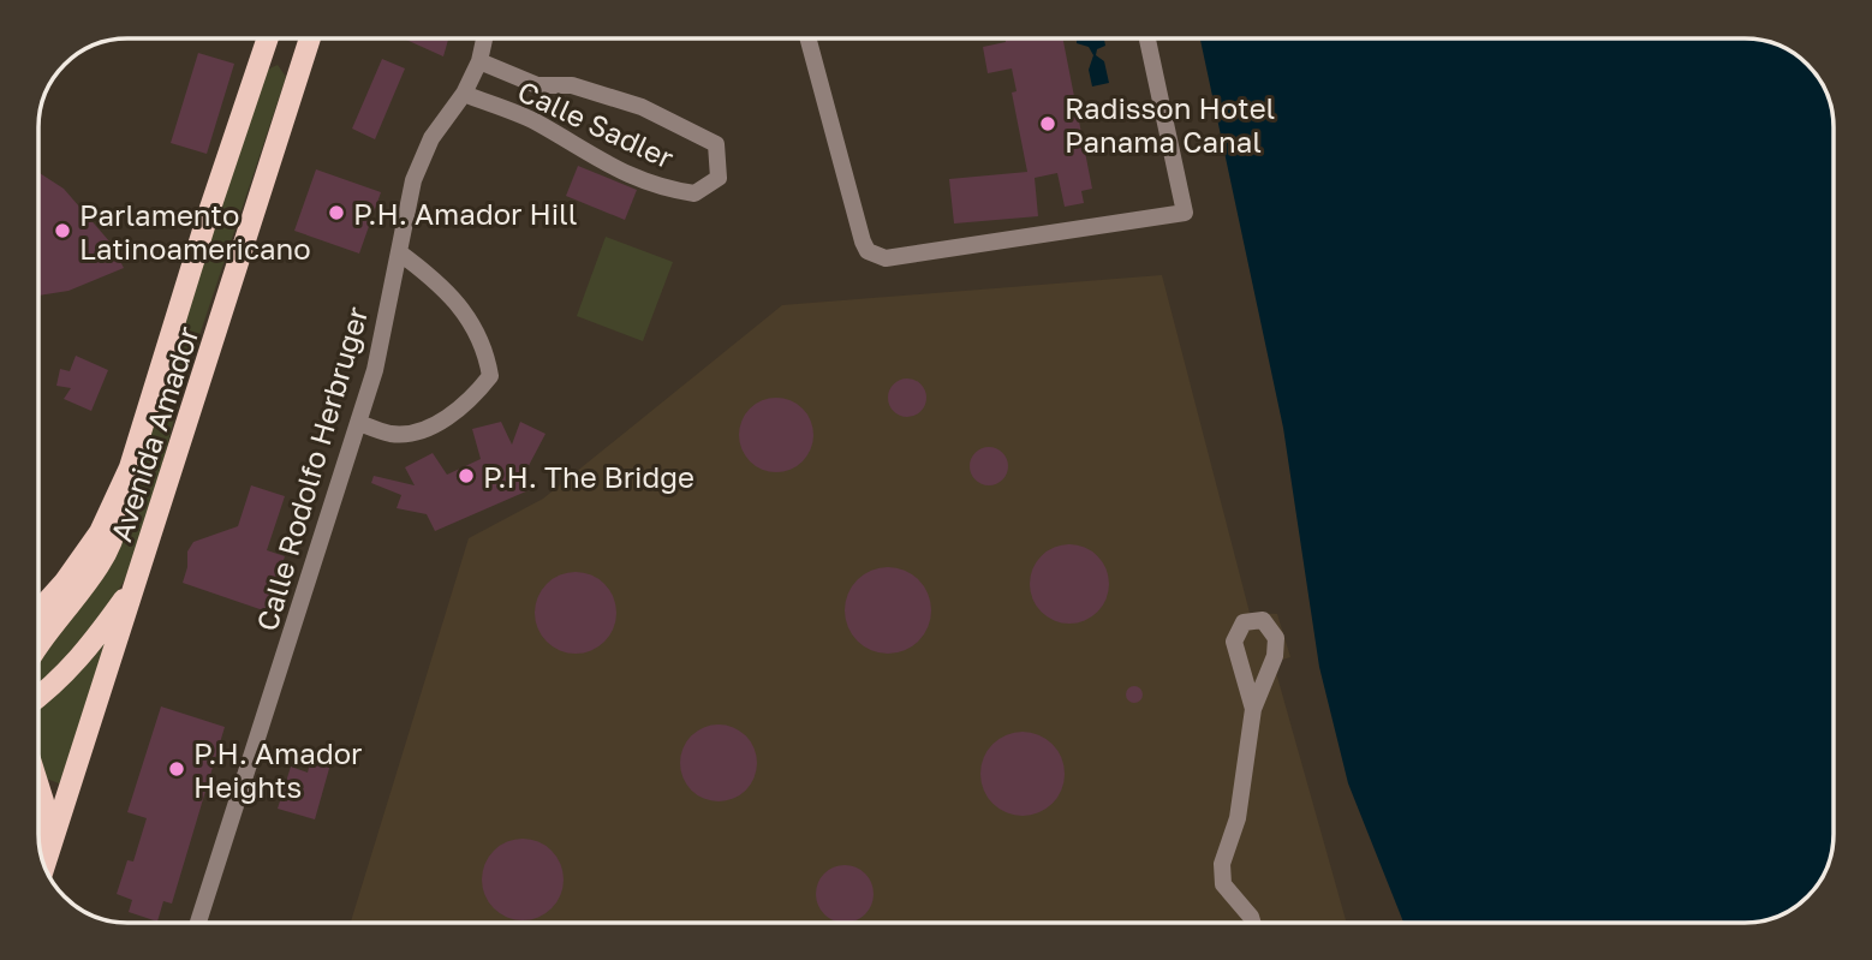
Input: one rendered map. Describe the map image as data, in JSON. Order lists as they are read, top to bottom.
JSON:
{
  "streets": {
    "main road": ["Avenida Amador"],
    "street": ["Calle Sadler", "Calle Rodolfo Herbruger"]
  },
  "crossings": [
    ["Calle Sadler", "Calle Rodolfo Herbruger"]
  ],
  "places": [
    "Radisson Hotel Panama Canal",
    "P.H. Amador Hill",
    "Parlamento Latinoamericano",
    "P.H. The Bridge",
    "P.H. Amador Heights"
  ]
}
